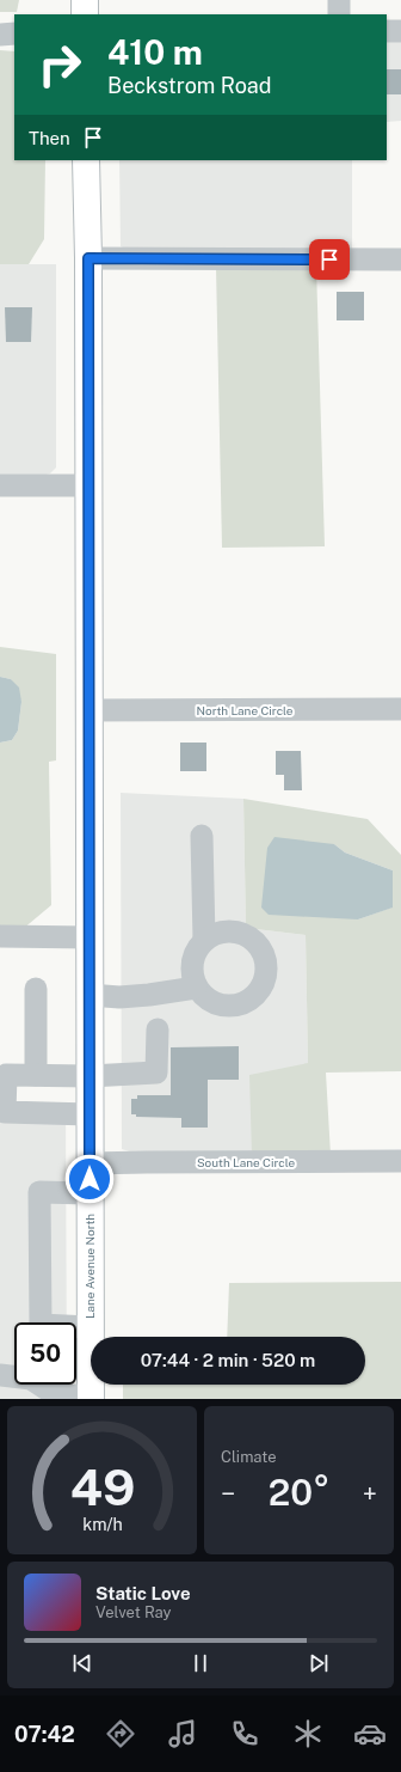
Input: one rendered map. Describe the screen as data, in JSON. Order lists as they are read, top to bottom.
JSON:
{
  "streets": {
    "main road": ["Lane Avenue North"],
    "street": ["North Lane Circle", "South Lane Circle"]
  },
  "crossings": [
    ["North Lane Circle", "Lane Avenue North"],
    ["South Lane Circle", "Lane Avenue North"]
  ],
  "page": {
    "turn": ["410 m", "Beckstrom Road"],
    "then": "Then",
    "limit": "50",
    "trip": "07:44 · 2 min · 520 m",
    "tile": "Climate",
    "heat": ["−", "20°", "+"],
    "song": ["Static Love", "Velvet Ray"],
    "tabs": "07:42",
    "gauge": ["49", "km/h"]
  }
}
